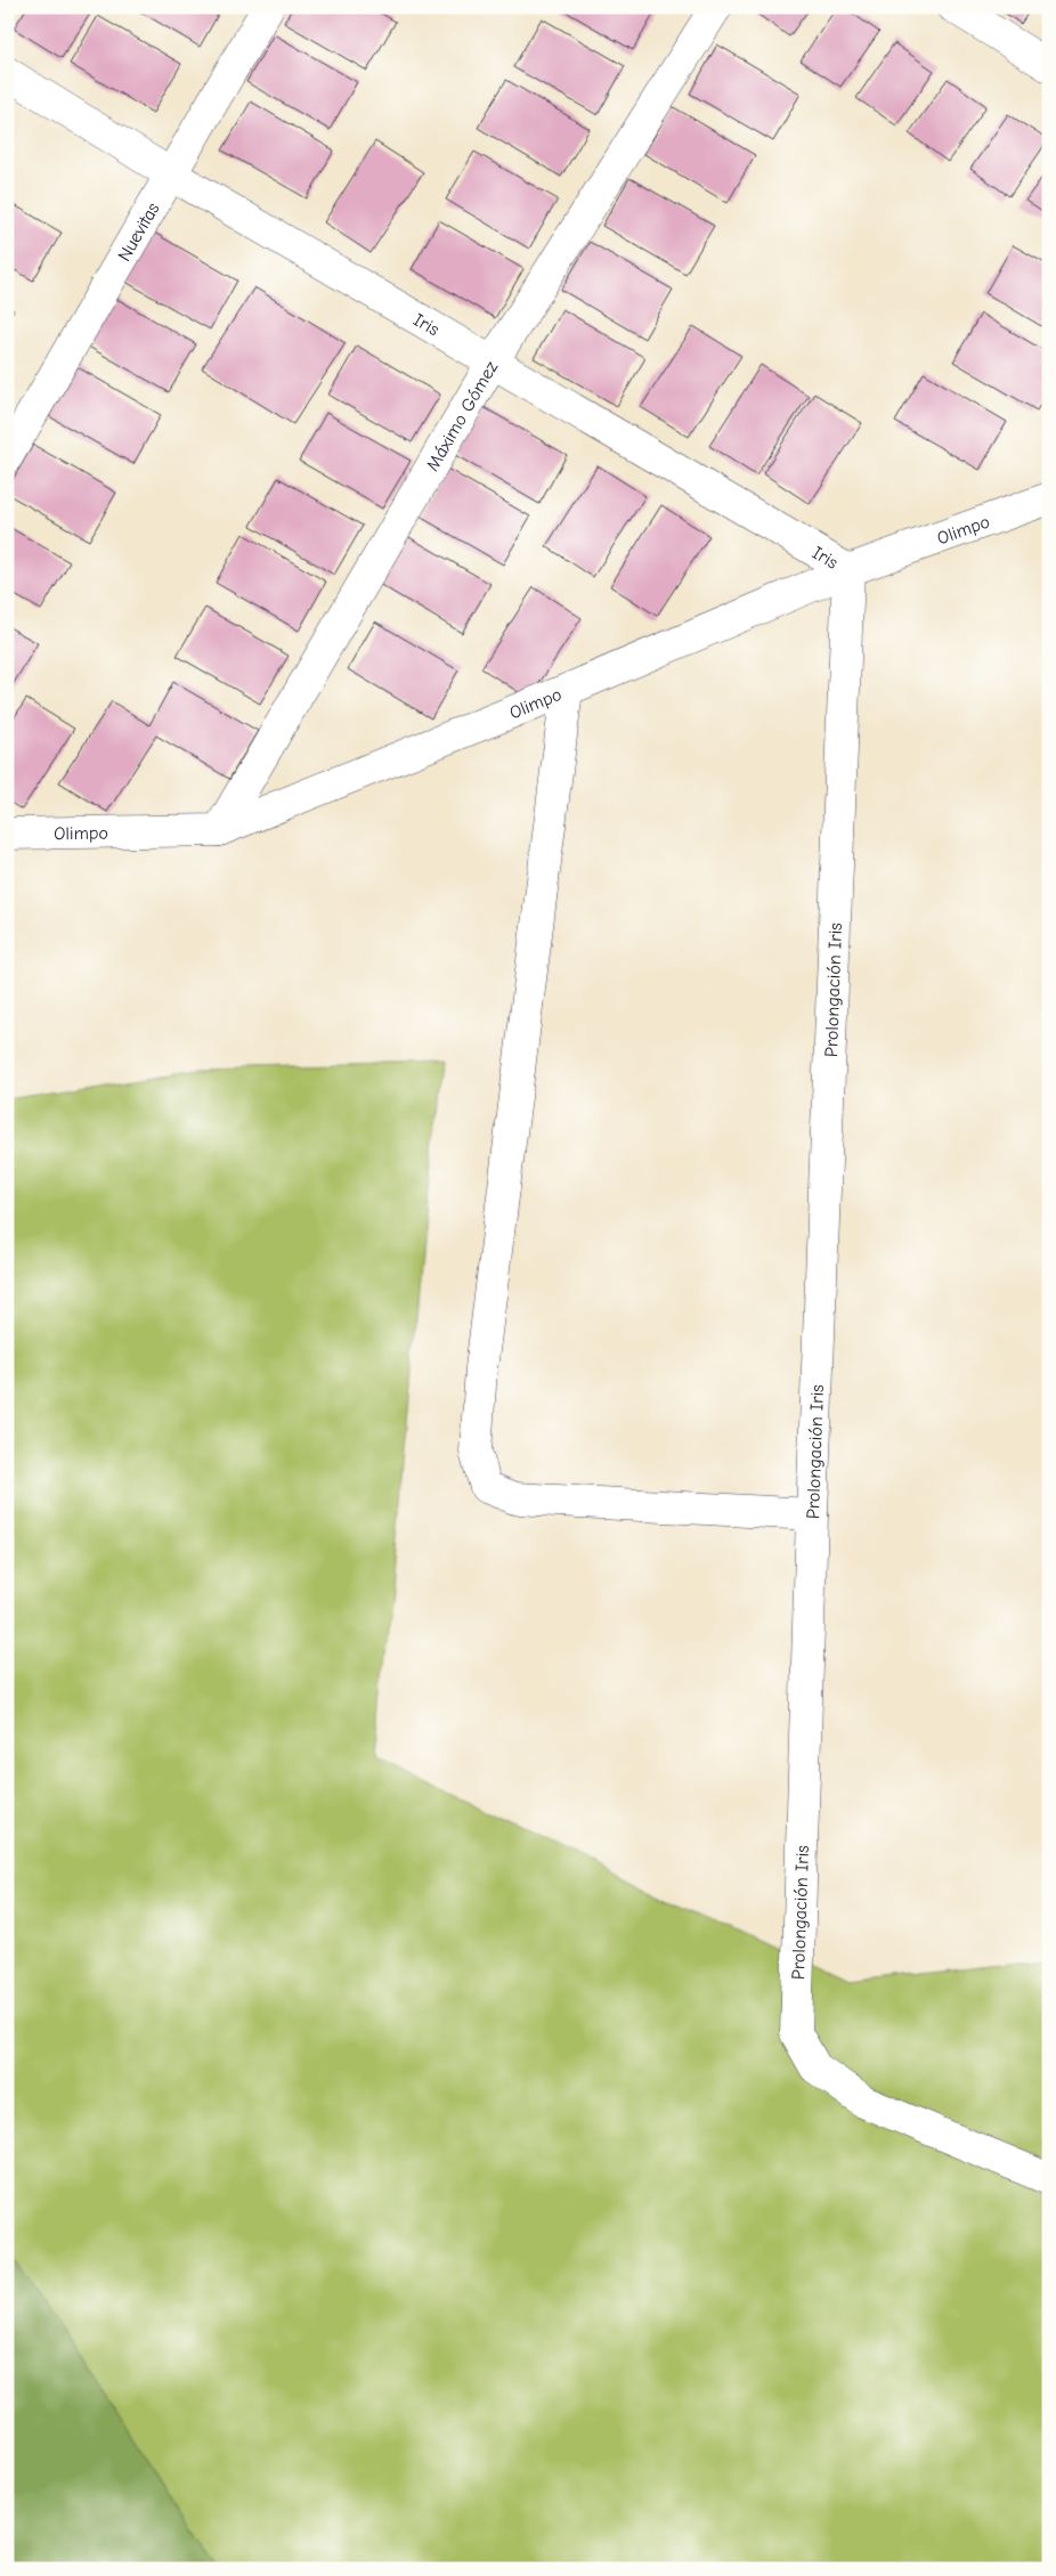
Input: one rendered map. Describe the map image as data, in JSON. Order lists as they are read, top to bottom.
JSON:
{
  "streets": {
    "street": [
      "Nuevitas",
      "Iris",
      "Máximo Gómez",
      "Olimpo",
      "Prolongación Iris"
    ]
  },
  "crossings": [
    ["Nuevitas", "Iris"],
    ["Iris", "Máximo Gómez"],
    ["Iris", "Olimpo"],
    ["Iris", "Prolongación Iris"],
    ["Máximo Gómez", "Olimpo"],
    ["Olimpo", "Prolongación Iris"]
  ]
}
